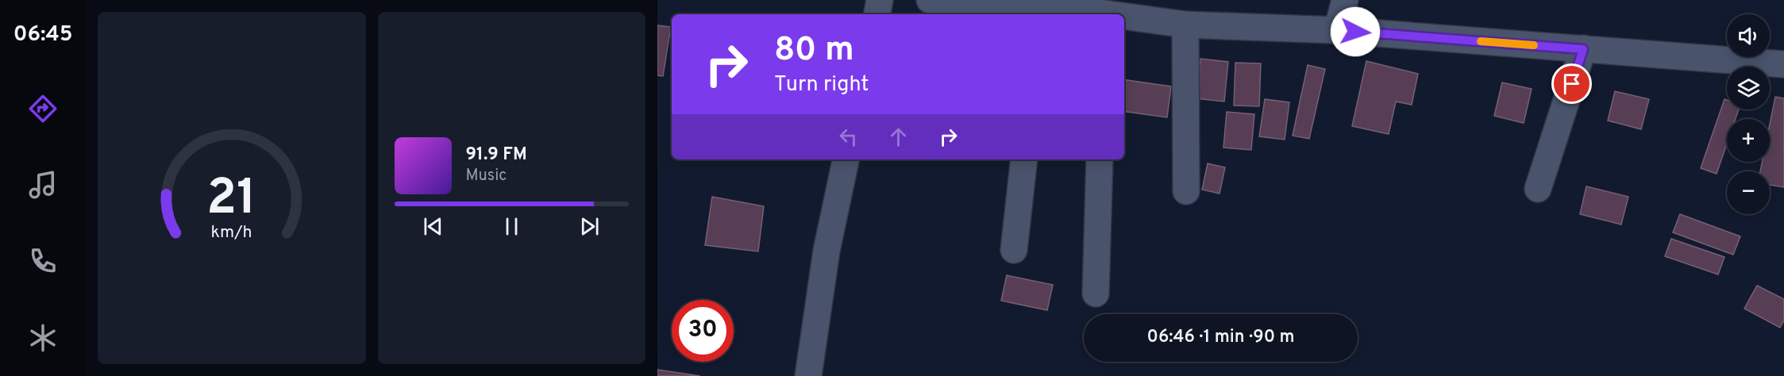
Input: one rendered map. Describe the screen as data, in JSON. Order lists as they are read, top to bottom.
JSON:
{
  "page": {
    "tabs": "06:45",
    "map_buttons": ["+", "−"],
    "turn": ["80 m", "Turn right"],
    "song": ["91.9 FM", "Music"],
    "limit": "30",
    "trip": "06:46 · 1 min · 90 m",
    "gauge": ["21", "km/h"]
  }
}
